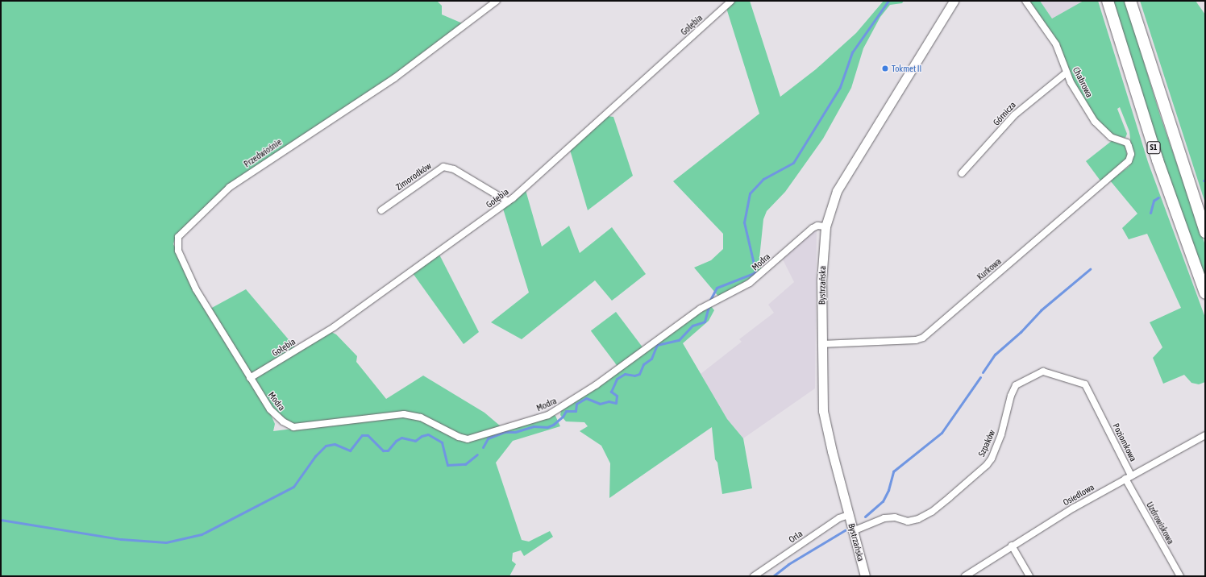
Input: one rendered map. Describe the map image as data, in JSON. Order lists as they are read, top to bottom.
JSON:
{
  "streets": {
    "highway": ["S1"],
    "main road": ["Bystrzańska"],
    "street": [
      "Gołębia",
      "Chabrowa",
      "Górnicza",
      "Przedwiośnie",
      "Zimorodków",
      "Modra",
      "Kurkowa",
      "Poziomkowa",
      "Szpaków",
      "Osiedlowa",
      "Uzdrowiskowa",
      "Orla"
    ]
  },
  "crossings": [
    ["Gołębia", "Przedwiośnie"],
    ["Gołębia", "Zimorodków"],
    ["Gołębia", "Modra"],
    ["Chabrowa", "Górnicza"],
    ["Chabrowa", "Kurkowa"],
    ["Przedwiośnie", "Modra"],
    ["Modra", "Bystrzańska"],
    ["Kurkowa", "Bystrzańska"],
    ["Bystrzańska", "Szpaków"],
    ["Bystrzańska", "Orla"],
    ["Poziomkowa", "Szpaków"],
    ["Poziomkowa", "Osiedlowa"],
    ["Poziomkowa", "Uzdrowiskowa"],
    ["Osiedlowa", "Uzdrowiskowa"]
  ],
  "places": ["Tokmet II"]
}
